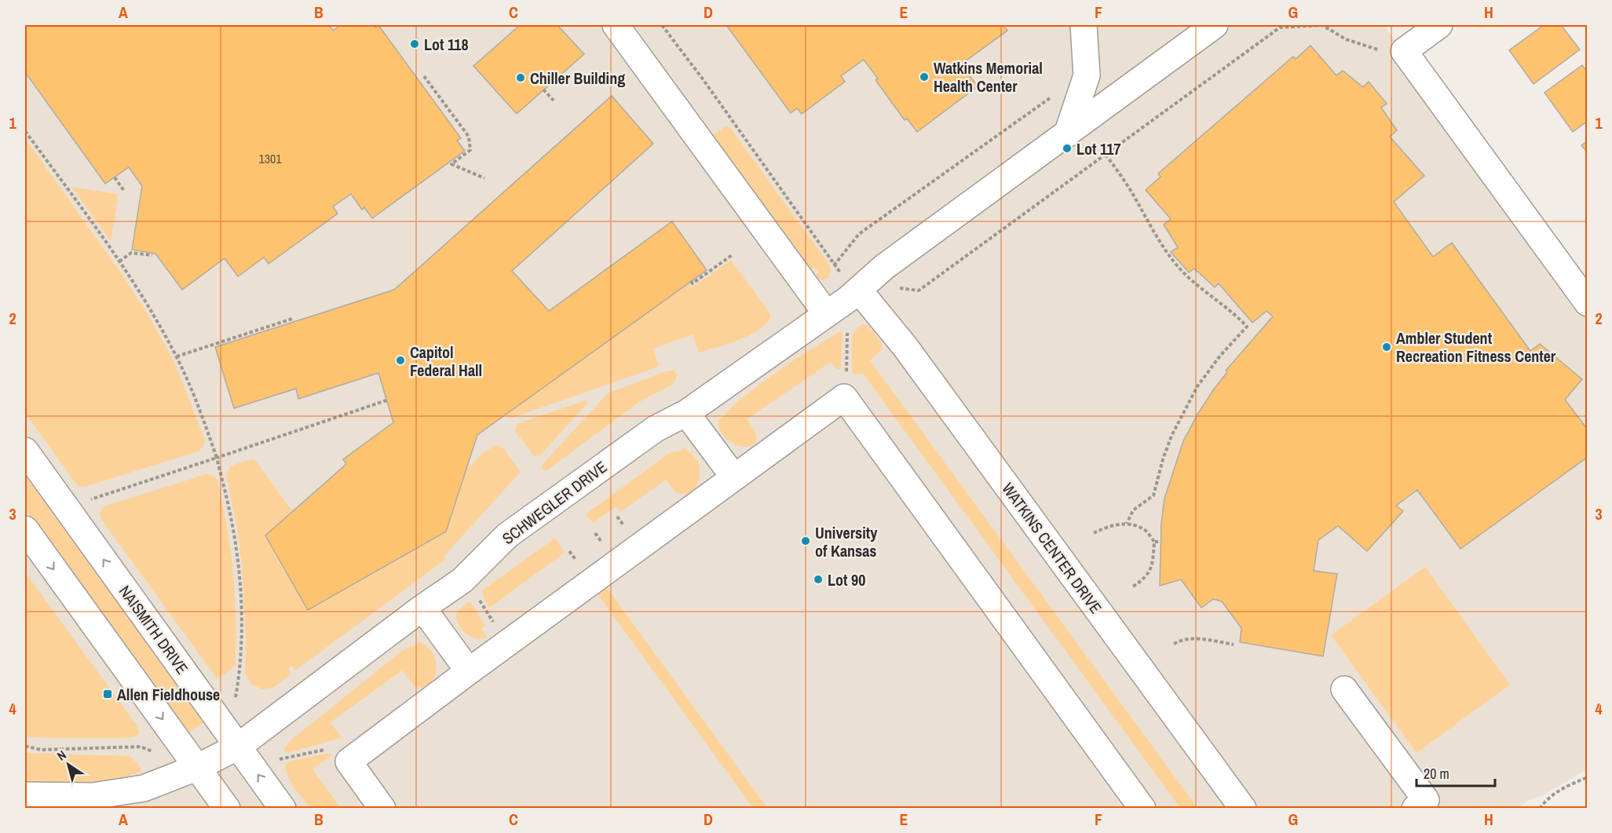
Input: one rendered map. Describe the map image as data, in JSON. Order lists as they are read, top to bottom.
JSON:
{
  "streets": {
    "street": ["SCHWEGLER DRIVE", "WATKINS CENTER DRIVE", "NAISMITH DRIVE"]
  },
  "crossings": [
    ["SCHWEGLER DRIVE", "WATKINS CENTER DRIVE"],
    ["SCHWEGLER DRIVE", "NAISMITH DRIVE"]
  ],
  "places": {
    "other": [
      "Lot 118",
      "Watkins Memorial Health Center",
      "Chiller Building",
      "Lot 117",
      "Ambler Student Recreation Fitness Center",
      "Capitol Federal Hall",
      "University of Kansas",
      "Lot 90"
    ],
    "transit": ["Allen Fieldhouse"]
  },
  "house_numbers": ["1301"],
  "scale_bar": "20 m",
  "north": "top left",
  "grid": {
    "columns": [
      "A",
      "B",
      "C",
      "D",
      "E",
      "F",
      "G",
      "H"
    ],
    "rows": [
      "1",
      "2",
      "3",
      "4"
    ]
  }
}
